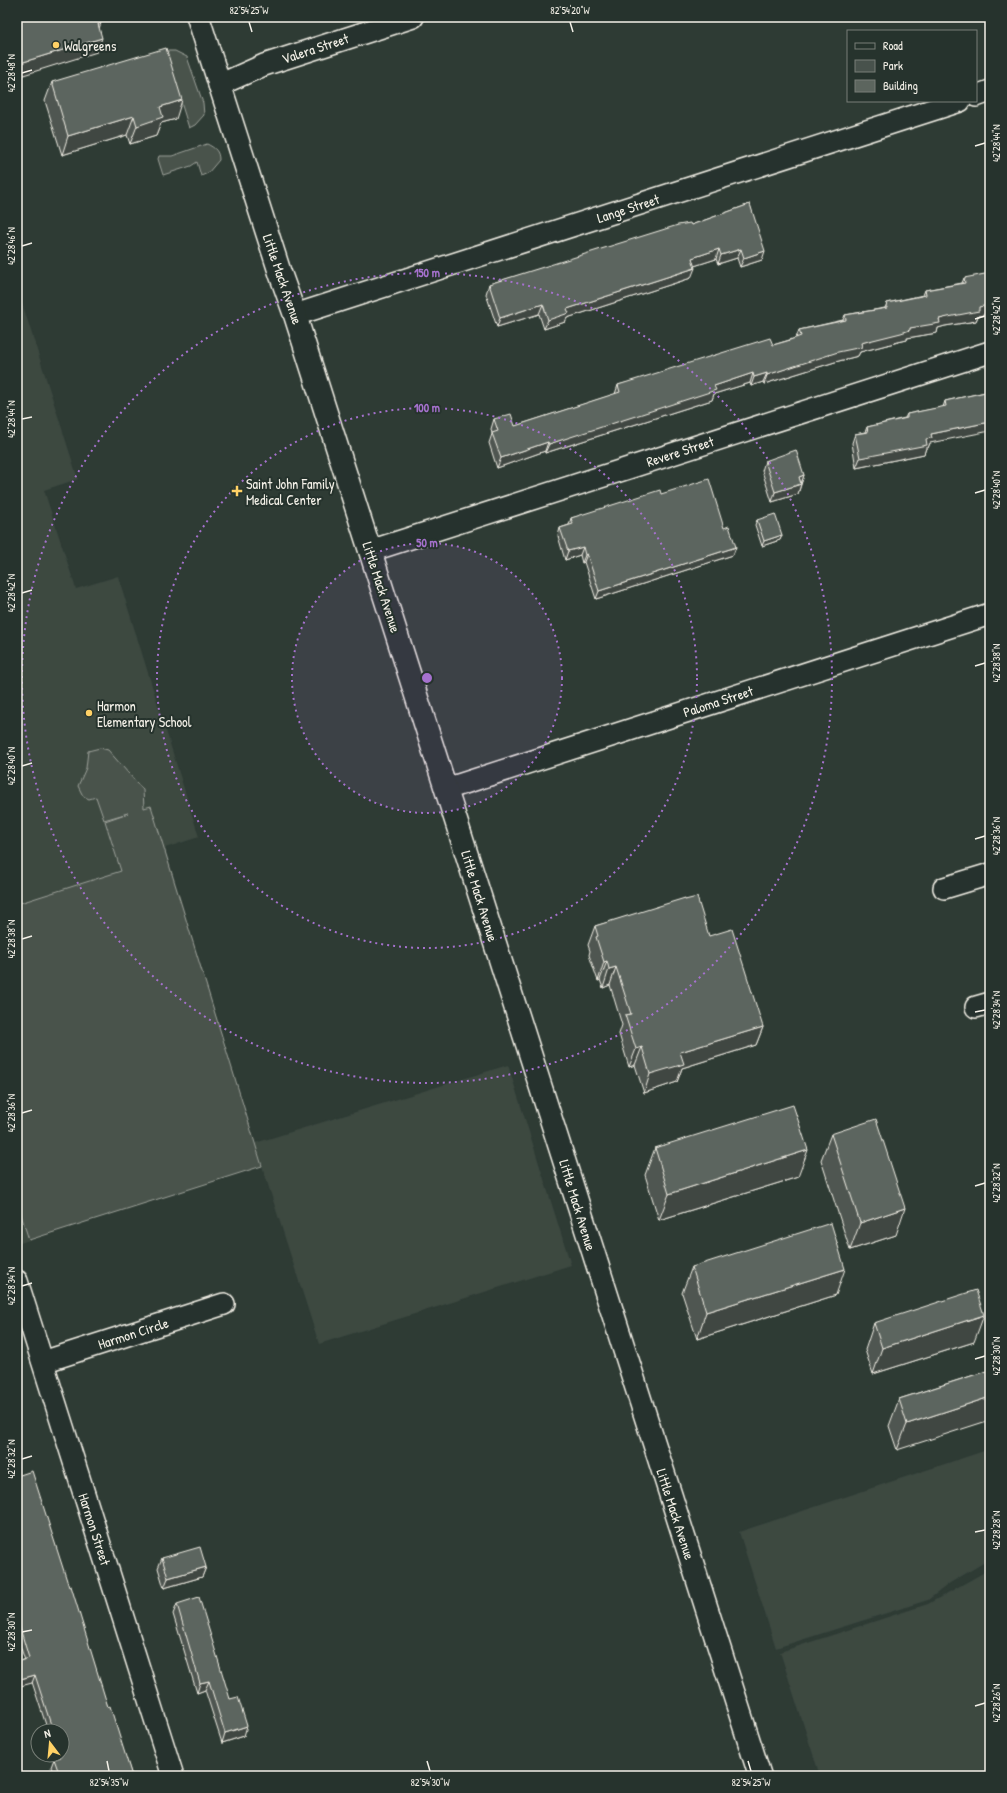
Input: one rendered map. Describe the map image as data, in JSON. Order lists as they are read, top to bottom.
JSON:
{
  "streets": {
    "main road": ["Little Mack Avenue"],
    "street": [
      "Valera Street",
      "Lange Street",
      "Revere Street",
      "Paloma Street",
      "Harmon Circle",
      "Harmon Street"
    ]
  },
  "crossings": [
    ["Valera Street", "Little Mack Avenue"],
    ["Lange Street", "Little Mack Avenue"],
    ["Little Mack Avenue", "Revere Street"],
    ["Little Mack Avenue", "Paloma Street"],
    ["Harmon Circle", "Harmon Street"]
  ],
  "places": {
    "other": ["Walgreens", "Harmon Elementary School"],
    "health": ["Saint John Family Medical Center"]
  },
  "legend": ["Road", "Park", "Building"],
  "north": "top",
  "coordinates": [
    "82°54'25\"W",
    "82°54'20\"W",
    "42°28'48\"N",
    "42°28'44\"N",
    "42°28'46\"N",
    "42°28'42\"N",
    "42°28'40\"N",
    "42°28'38\"N",
    "42°28'36\"N",
    "42°28'34\"N",
    "42°28'32\"N",
    "42°28'30\"N",
    "42°28'28\"N",
    "42°28'26\"N",
    "82°54'35\"W",
    "82°54'30\"W"
  ],
  "rings": ["150 m", "100 m", "50 m"]
}
